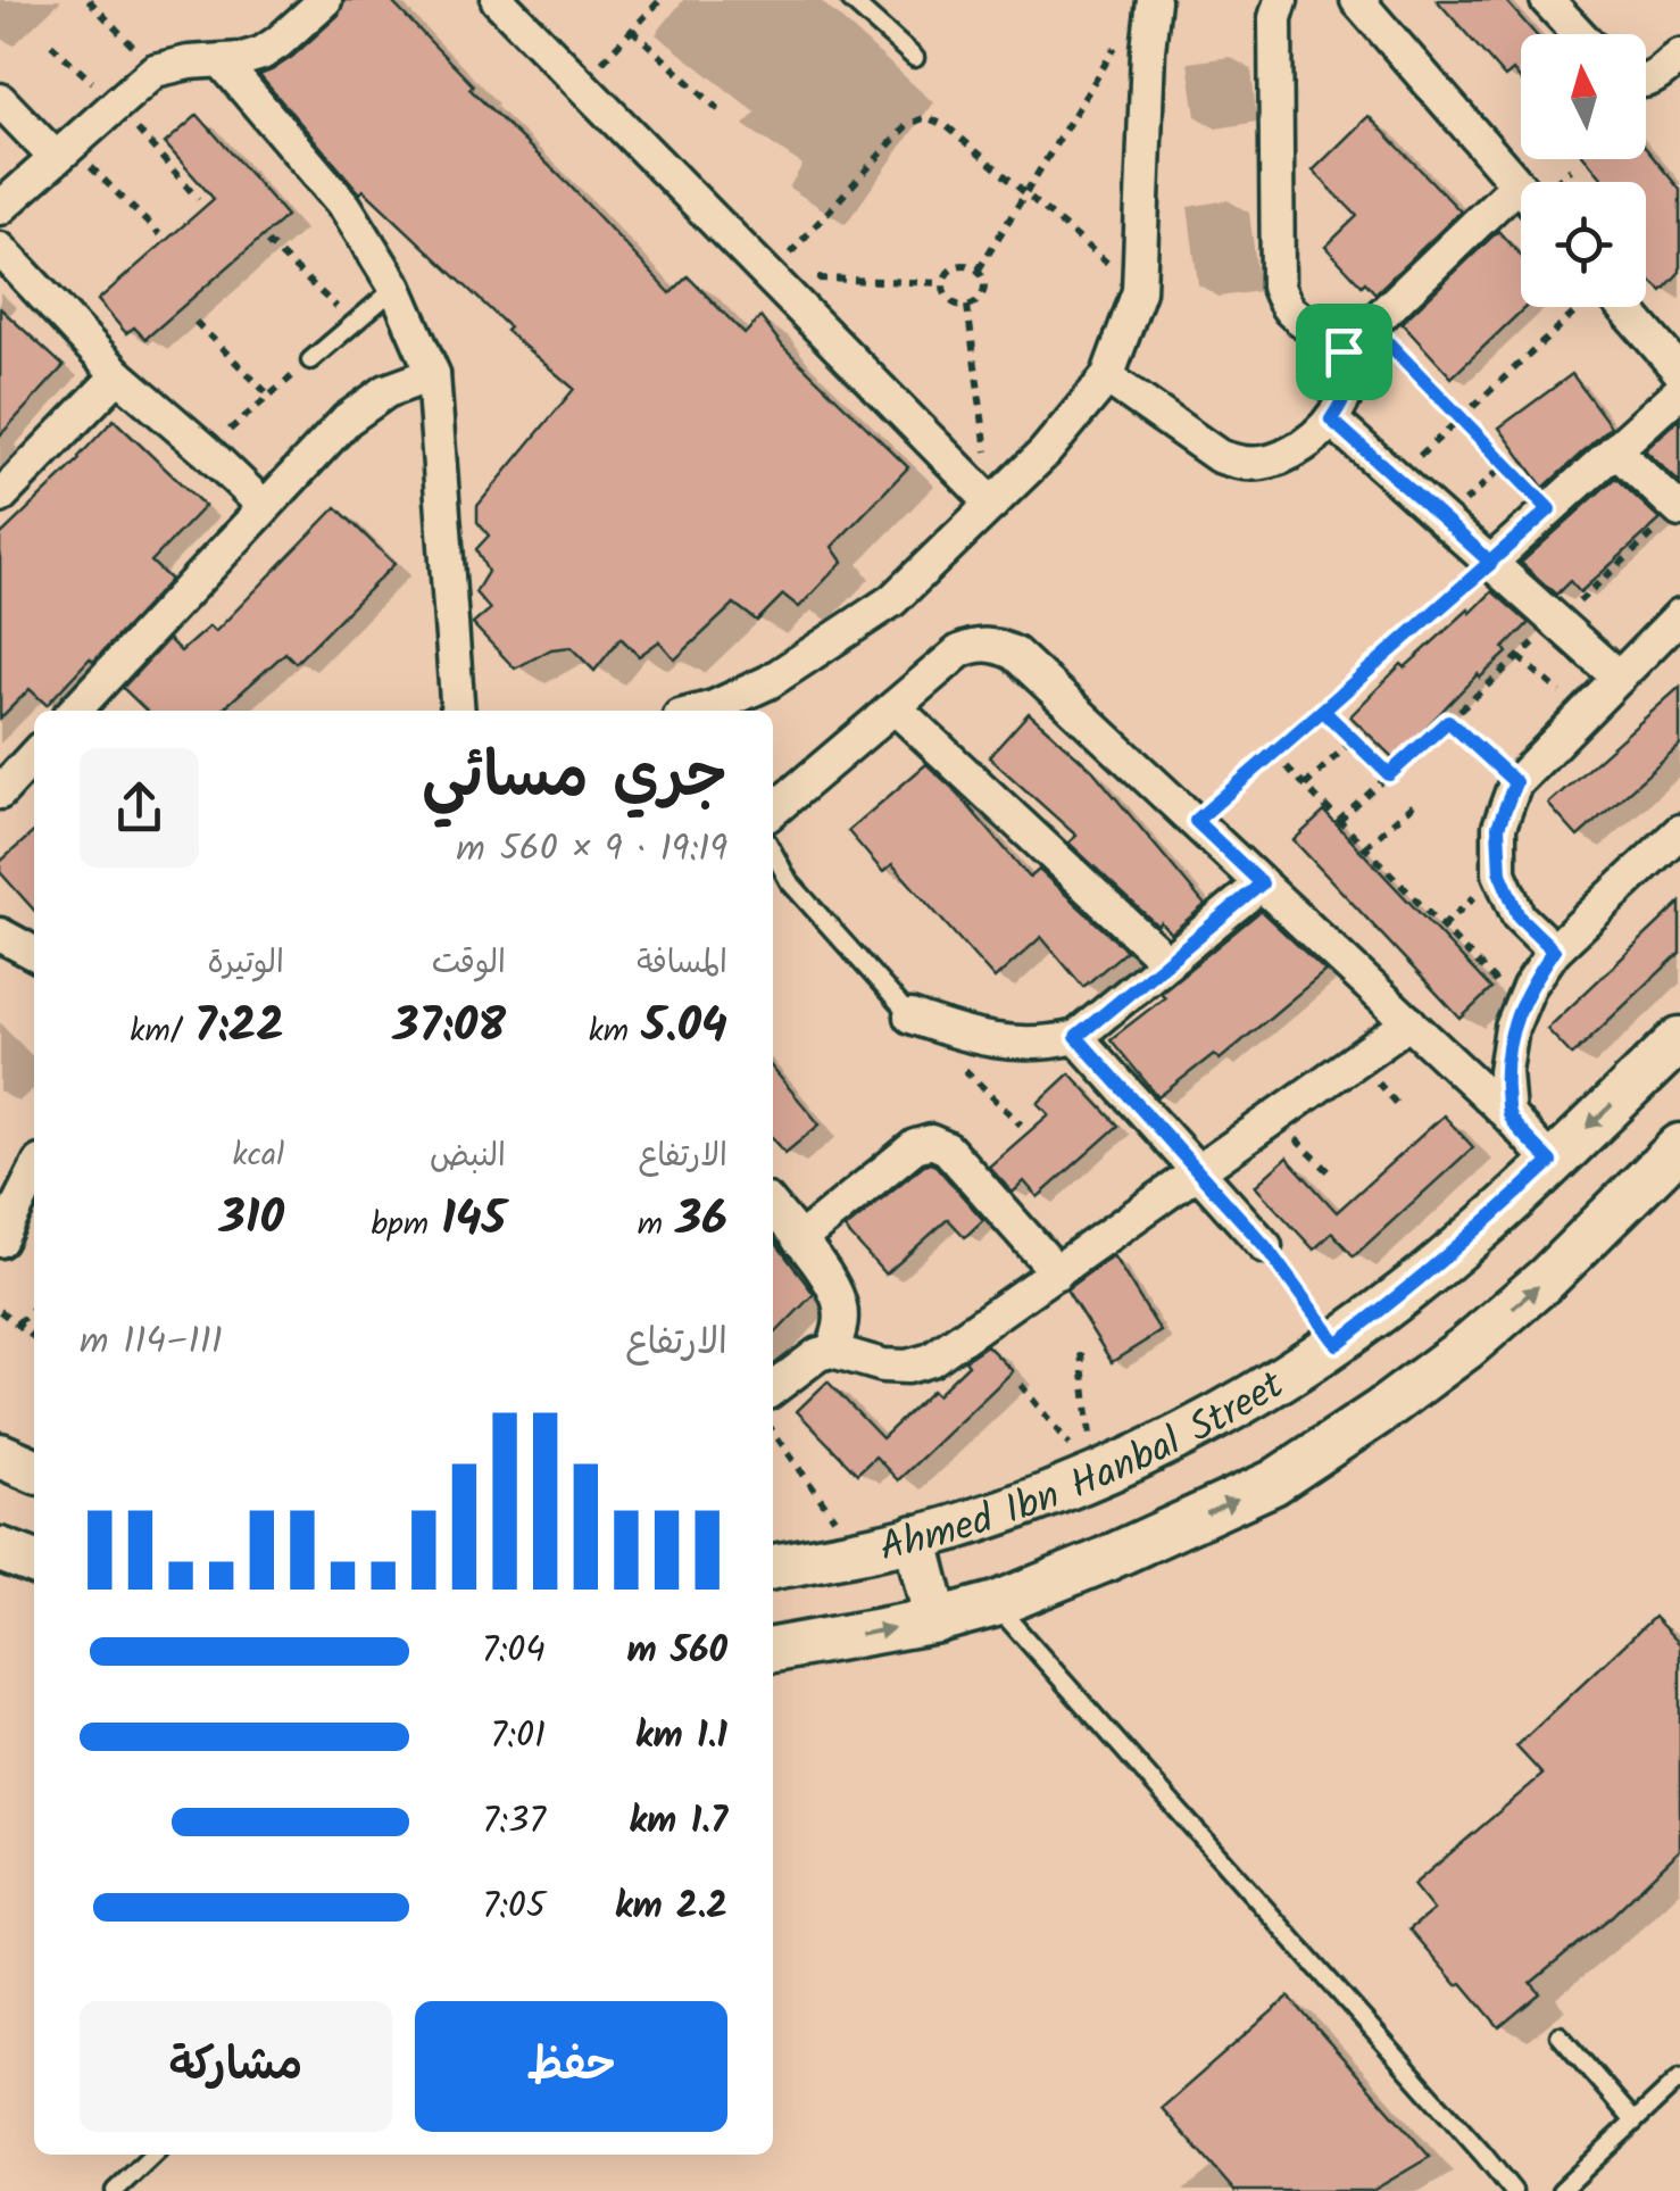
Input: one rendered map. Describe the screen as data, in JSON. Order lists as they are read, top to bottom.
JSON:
{
  "streets": {
    "street": ["Ahmed Ibn Hanbal Street"]
  },
  "north": "top",
  "page": {
    "heading": ["جري مسائي", "19:19 · 9 × 560 m"],
    "stats": [
      ["المسافة", "5.04 km"],
      ["الوقت", "37:08"],
      ["الوتيرة", "7:22 /km"],
      ["الارتفاع", "36 m"],
      ["النبض", "145 bpm"],
      ["kcal", "310"]
    ],
    "chart": ["الارتفاع", "111–114 m"],
    "list": [
      {
        "name": "560 m",
        "note": "7:04"
      },
      {
        "name": "1.1 km",
        "note": "7:01"
      },
      {
        "name": "1.7 km",
        "note": "7:37"
      },
      {
        "name": "2.2 km",
        "note": "7:05"
      }
    ],
    "buttons": ["حفظ", "مشاركة"]
  }
}
